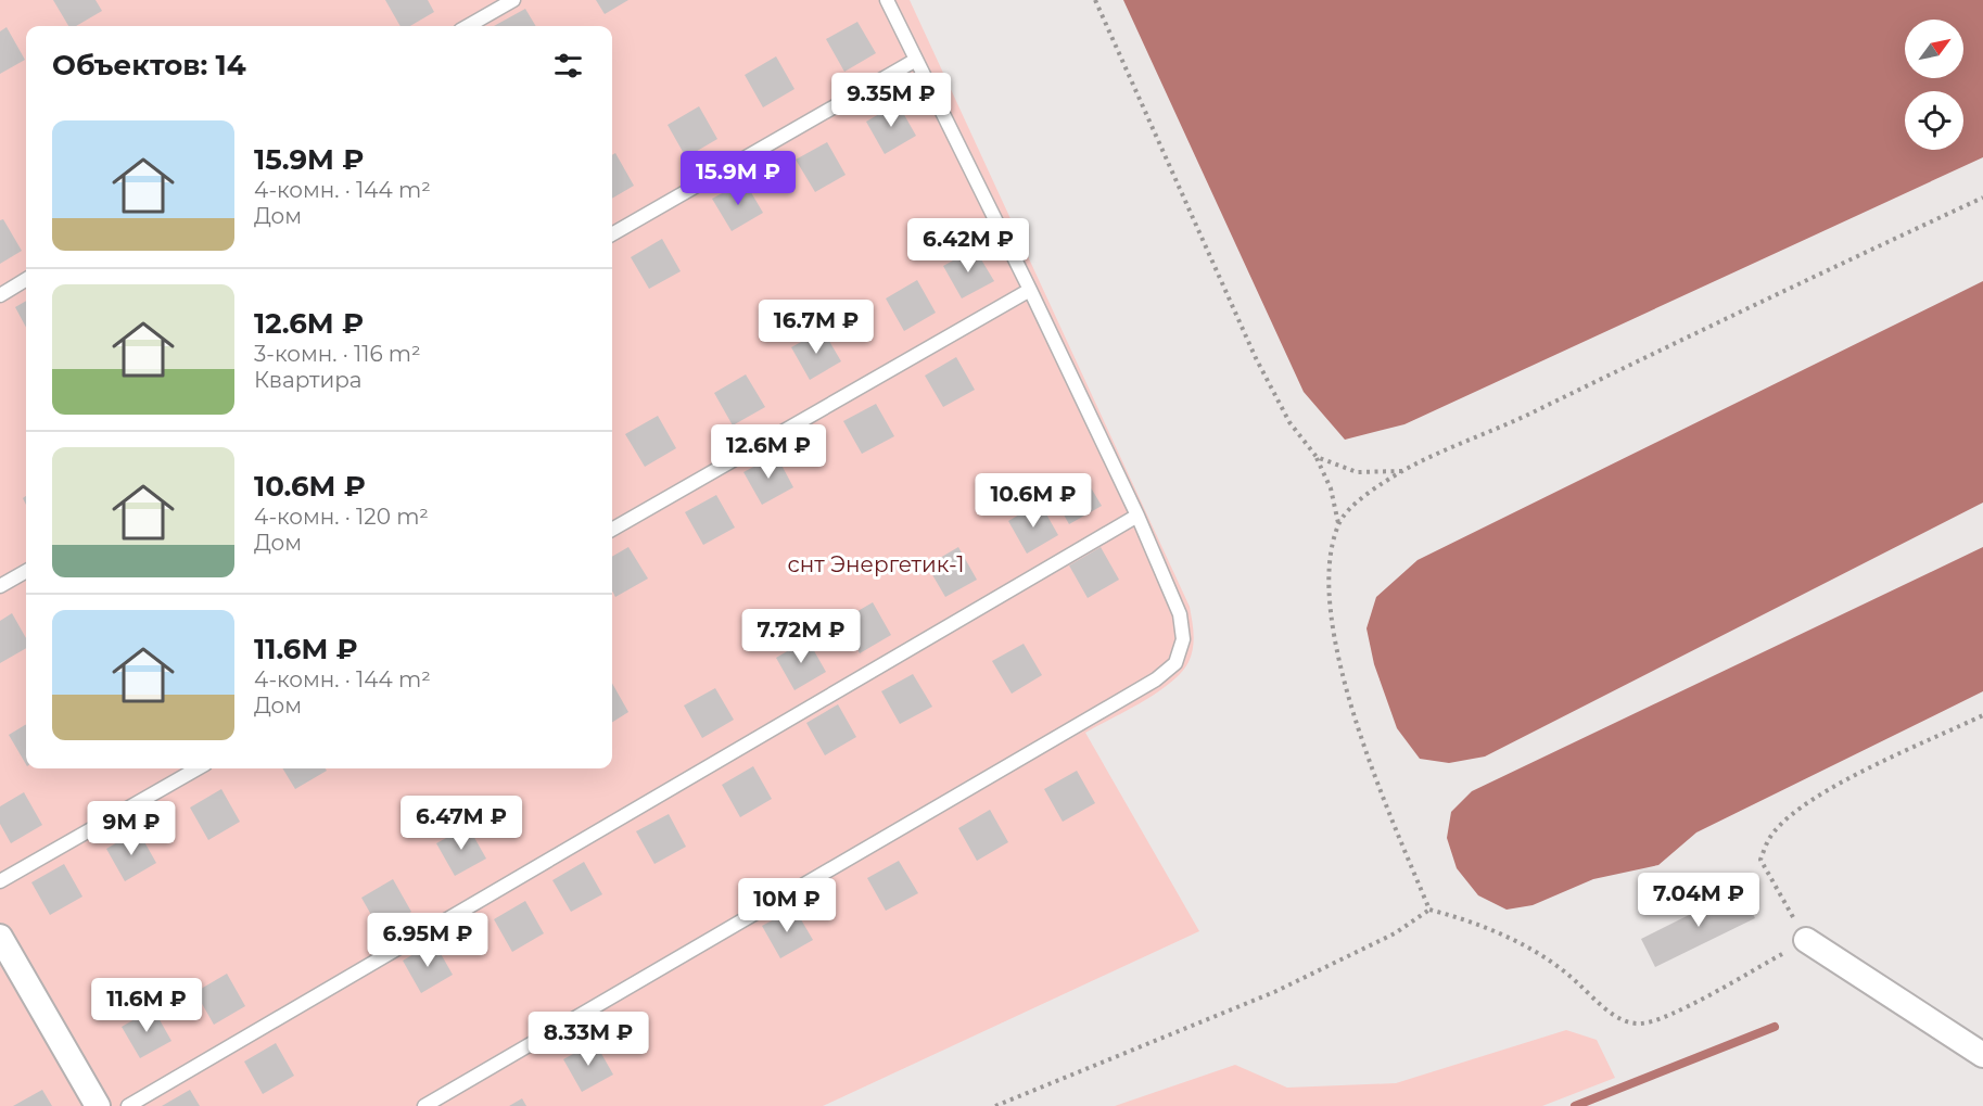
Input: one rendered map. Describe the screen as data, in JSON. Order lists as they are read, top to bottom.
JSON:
{
  "parks": ["снт Энергетик-1"],
  "north": "top right",
  "page": {
    "heading": "Объектов: 14",
    "price": [
      "9.35M ₽",
      "15.9M ₽",
      "6.42M ₽",
      "16.7M ₽",
      "12.6M ₽",
      "10.6M ₽",
      "7.72M ₽",
      "6.47M ₽",
      "9M ₽",
      "7.04M ₽",
      "10M ₽",
      "6.95M ₽",
      "11.6M ₽",
      "8.33M ₽"
    ],
    "list": [
      {
        "name": "15.9M ₽",
        "note": "4-комн. · 144 m² · Дом"
      },
      {
        "name": "12.6M ₽",
        "note": "3-комн. · 116 m² · Квартира"
      },
      {
        "name": "10.6M ₽",
        "note": "4-комн. · 120 m² · Дом"
      },
      {
        "name": "11.6M ₽",
        "note": "4-комн. · 144 m² · Дом"
      }
    ]
  }
}
